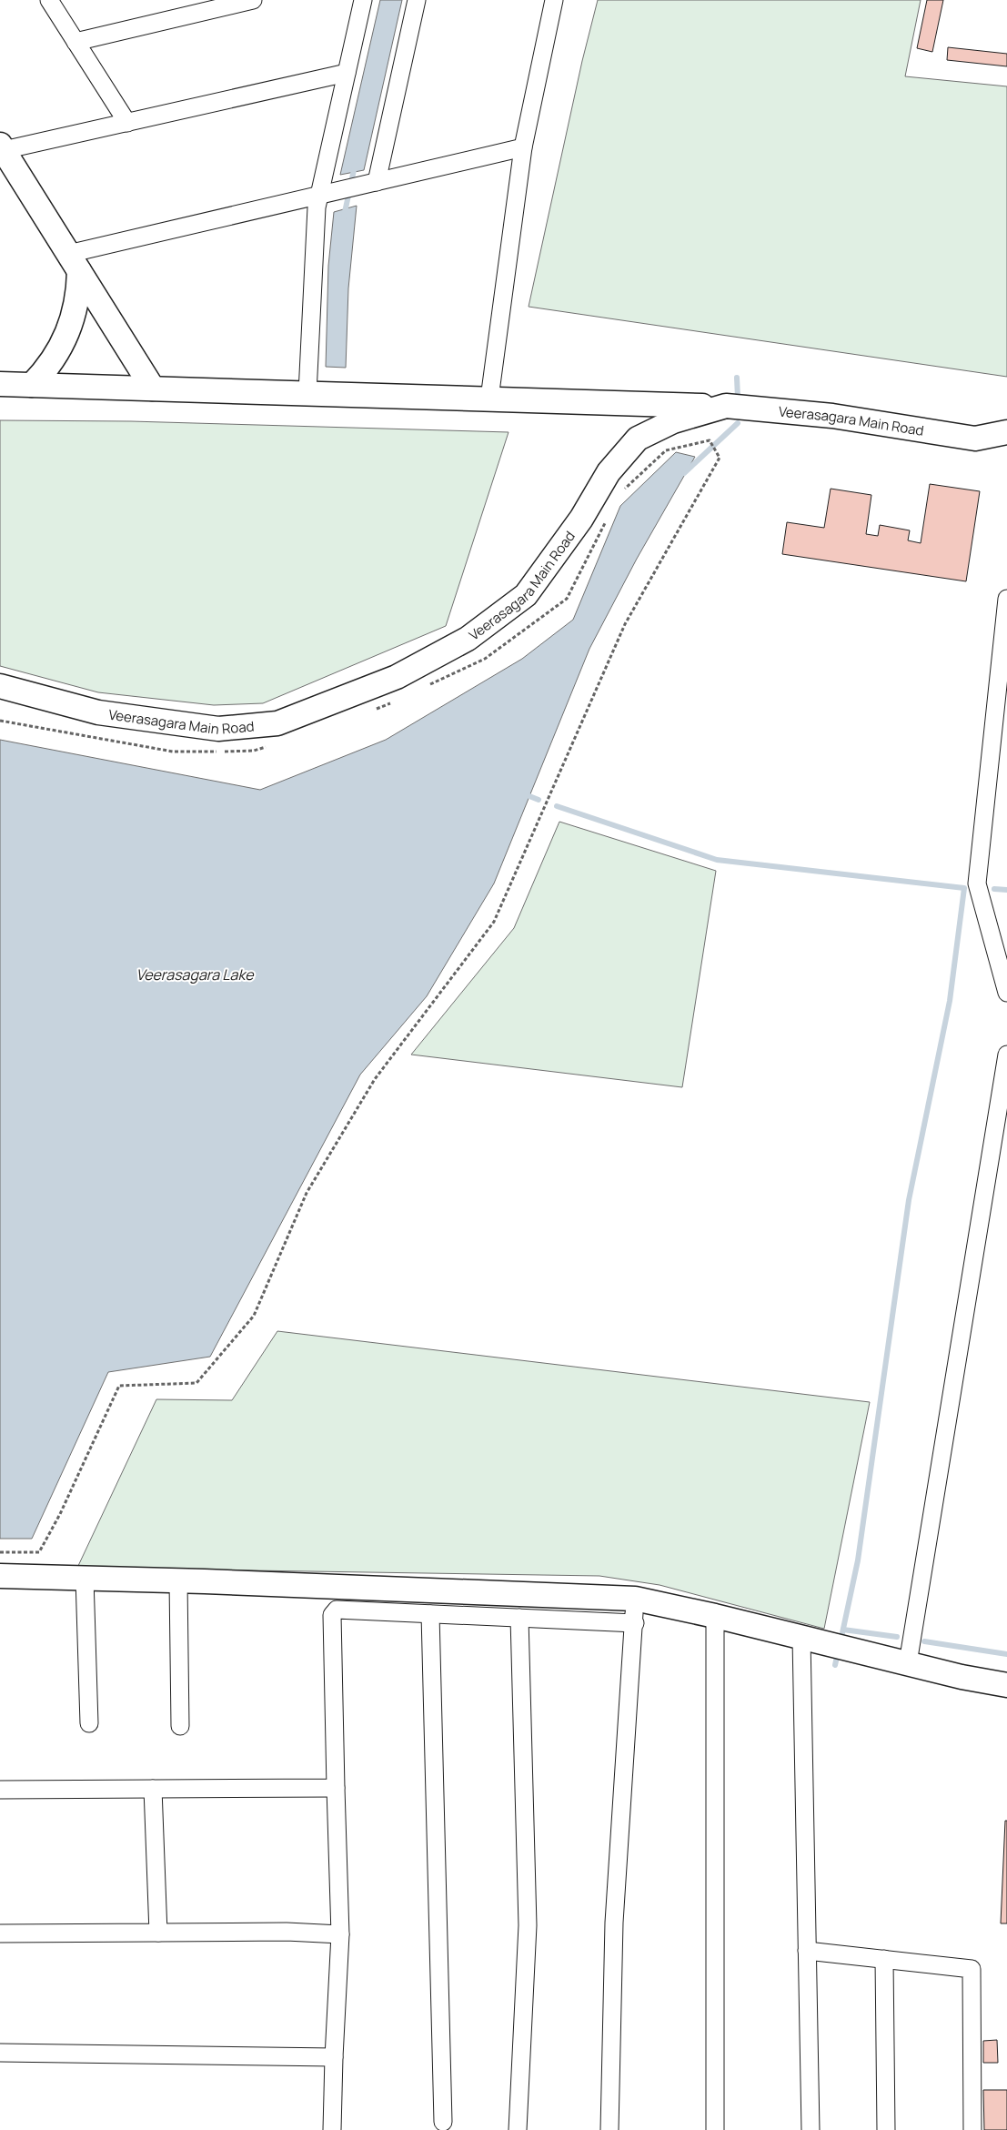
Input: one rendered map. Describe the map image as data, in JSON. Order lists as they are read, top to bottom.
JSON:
{
  "streets": {
    "street": ["Veerasagara Main Road"]
  },
  "water": ["Veerasagara Lake"]
}
